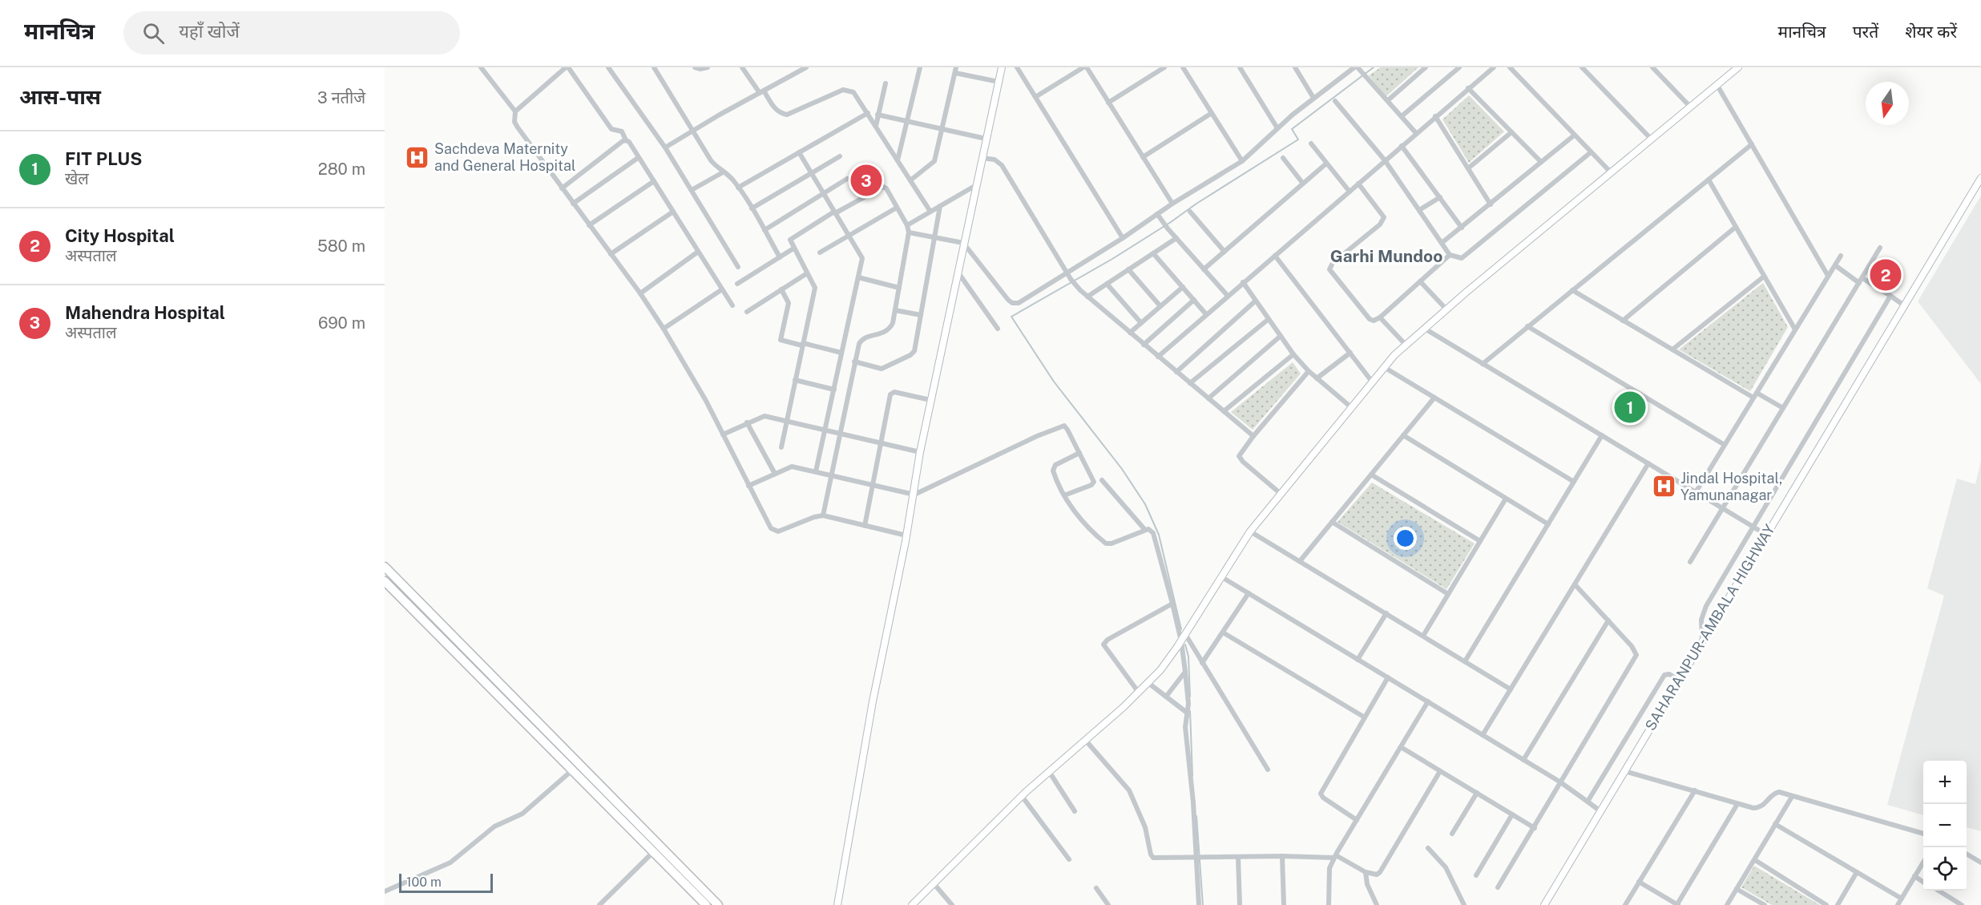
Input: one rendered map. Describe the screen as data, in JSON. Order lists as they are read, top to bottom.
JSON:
{
  "streets": {
    "street": ["SAHARANPUR-AMBALA HIGHWAY"]
  },
  "districts": ["Garhi Mundoo"],
  "places": {
    "hospital": ["Sachdeva Maternity and General Hospital", "Jindal Hospital, Yamunanagar"]
  },
  "scale_bar": "100 m",
  "north": "bottom",
  "page": {
    "header": "मानचित्र",
    "search": "यहाँ खोजें",
    "nav": ["मानचित्र", "परतें", "शेयर करें"],
    "heading": ["आस-पास", "3 नतीजे"],
    "list": [
      {
        "mark": "1",
        "name": "FIT PLUS",
        "note": "खेल",
        "value": "280 m"
      },
      {
        "mark": "2",
        "name": "City Hospital",
        "note": "अस्पताल",
        "value": "580 m"
      },
      {
        "mark": "3",
        "name": "Mahendra Hospital",
        "note": "अस्पताल",
        "value": "690 m"
      }
    ],
    "pins": ["3", "2", "1"],
    "map_buttons": ["+", "−"],
    "scale": "100 m"
  }
}
